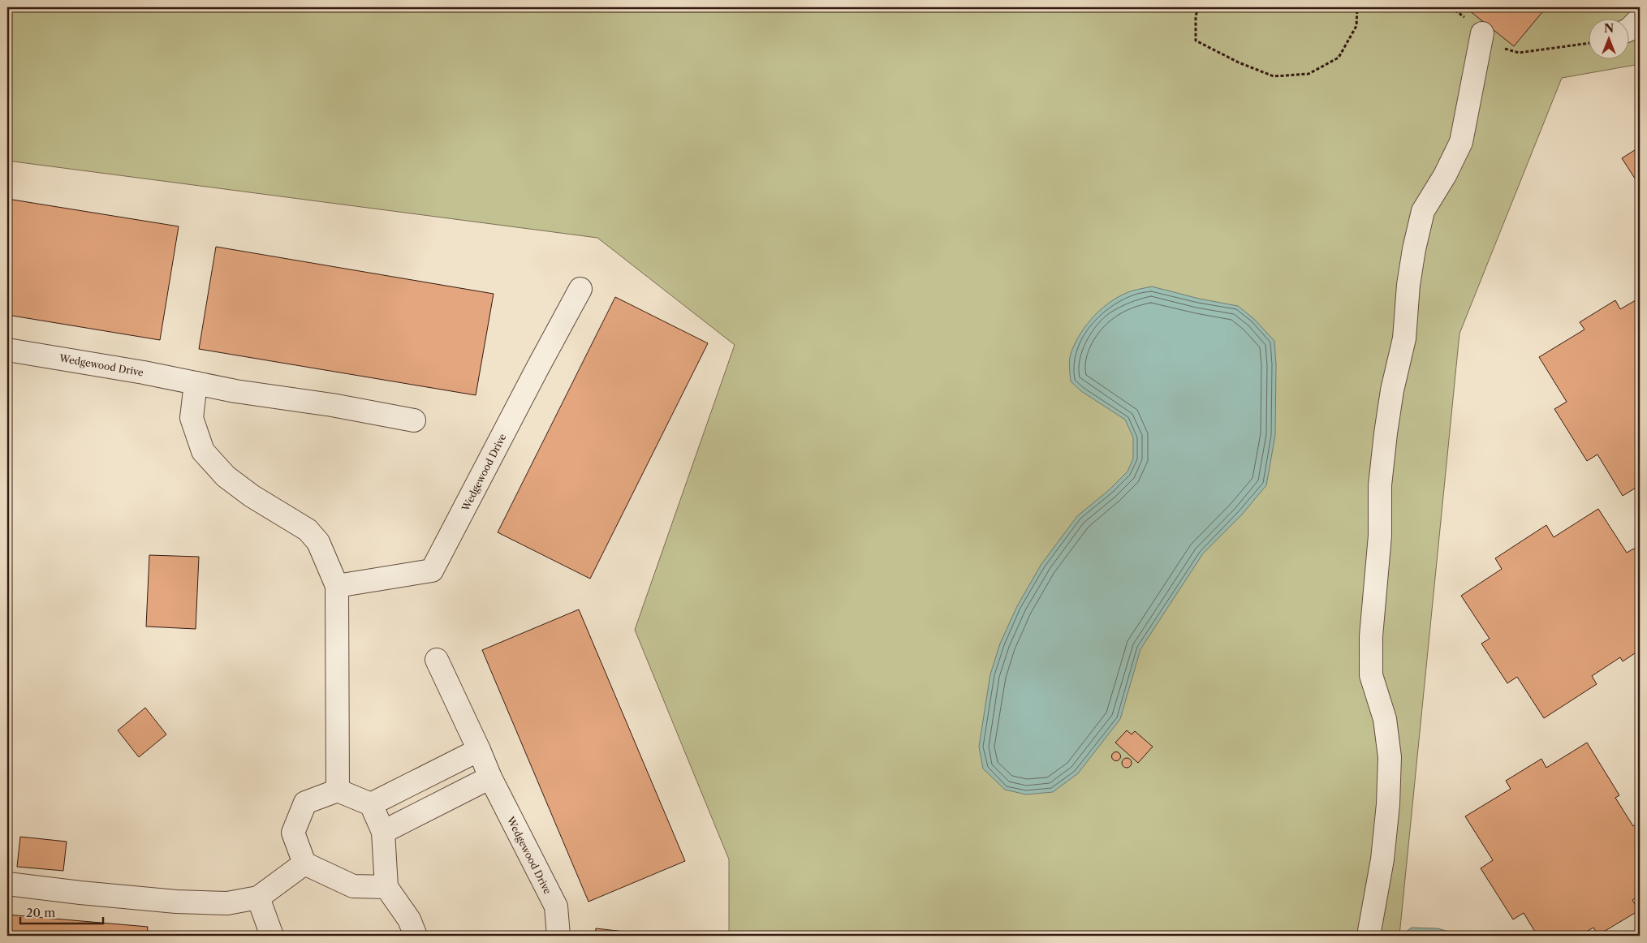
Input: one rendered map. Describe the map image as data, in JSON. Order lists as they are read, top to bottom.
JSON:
{
  "streets": {
    "street": ["Wedgewood Drive"]
  },
  "scale_bar": "20 m",
  "north": "top"
}
